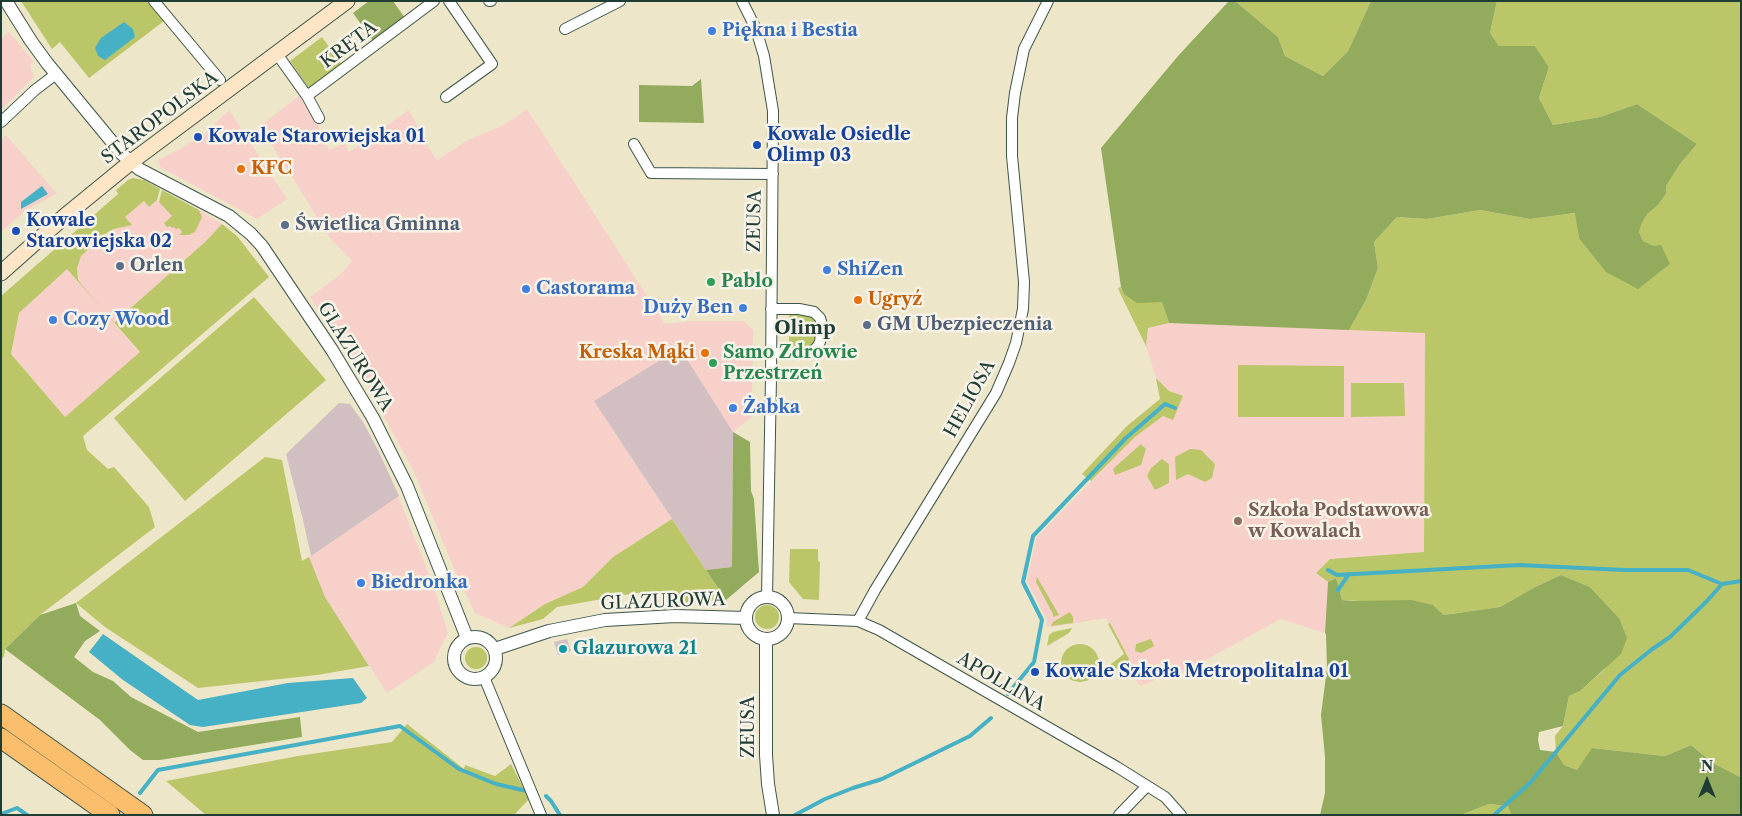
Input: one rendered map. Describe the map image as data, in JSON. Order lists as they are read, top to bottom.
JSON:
{
  "streets": {
    "main road": ["STAROPOLSKA"],
    "street": [
      "KRĘTA",
      "ZEUSA",
      "GLAZUROWA",
      "HELIOSA",
      "APOLLINA"
    ]
  },
  "crossings": [
    ["STAROPOLSKA", "GLAZUROWA"],
    ["ZEUSA", "GLAZUROWA"],
    ["ZEUSA", "APOLLINA"],
    ["GLAZUROWA", "APOLLINA"],
    ["HELIOSA", "APOLLINA"]
  ],
  "districts": ["Olimp"],
  "places": [
    "Piękna i Bestia",
    "Kowale Starowiejska 01",
    "Kowale Osiedle Olimp 03",
    "KFC",
    "Świetlica Gminna",
    "Kowale Starowiejska 02",
    "Orlen",
    "ShiZen",
    "Pablo",
    "Castorama",
    "Ugryź",
    "Duży Ben",
    "Cozy Wood",
    "GM Ubezpieczenia",
    "Kreska Mąki",
    "Samo Zdrowie Przestrzeń",
    "Żabka",
    "Szkoła Podstawowa w Kowalach",
    "Biedronka",
    "Glazurowa 21",
    "Kowale Szkoła Metropolitalna 01"
  ],
  "north": "top"
}
